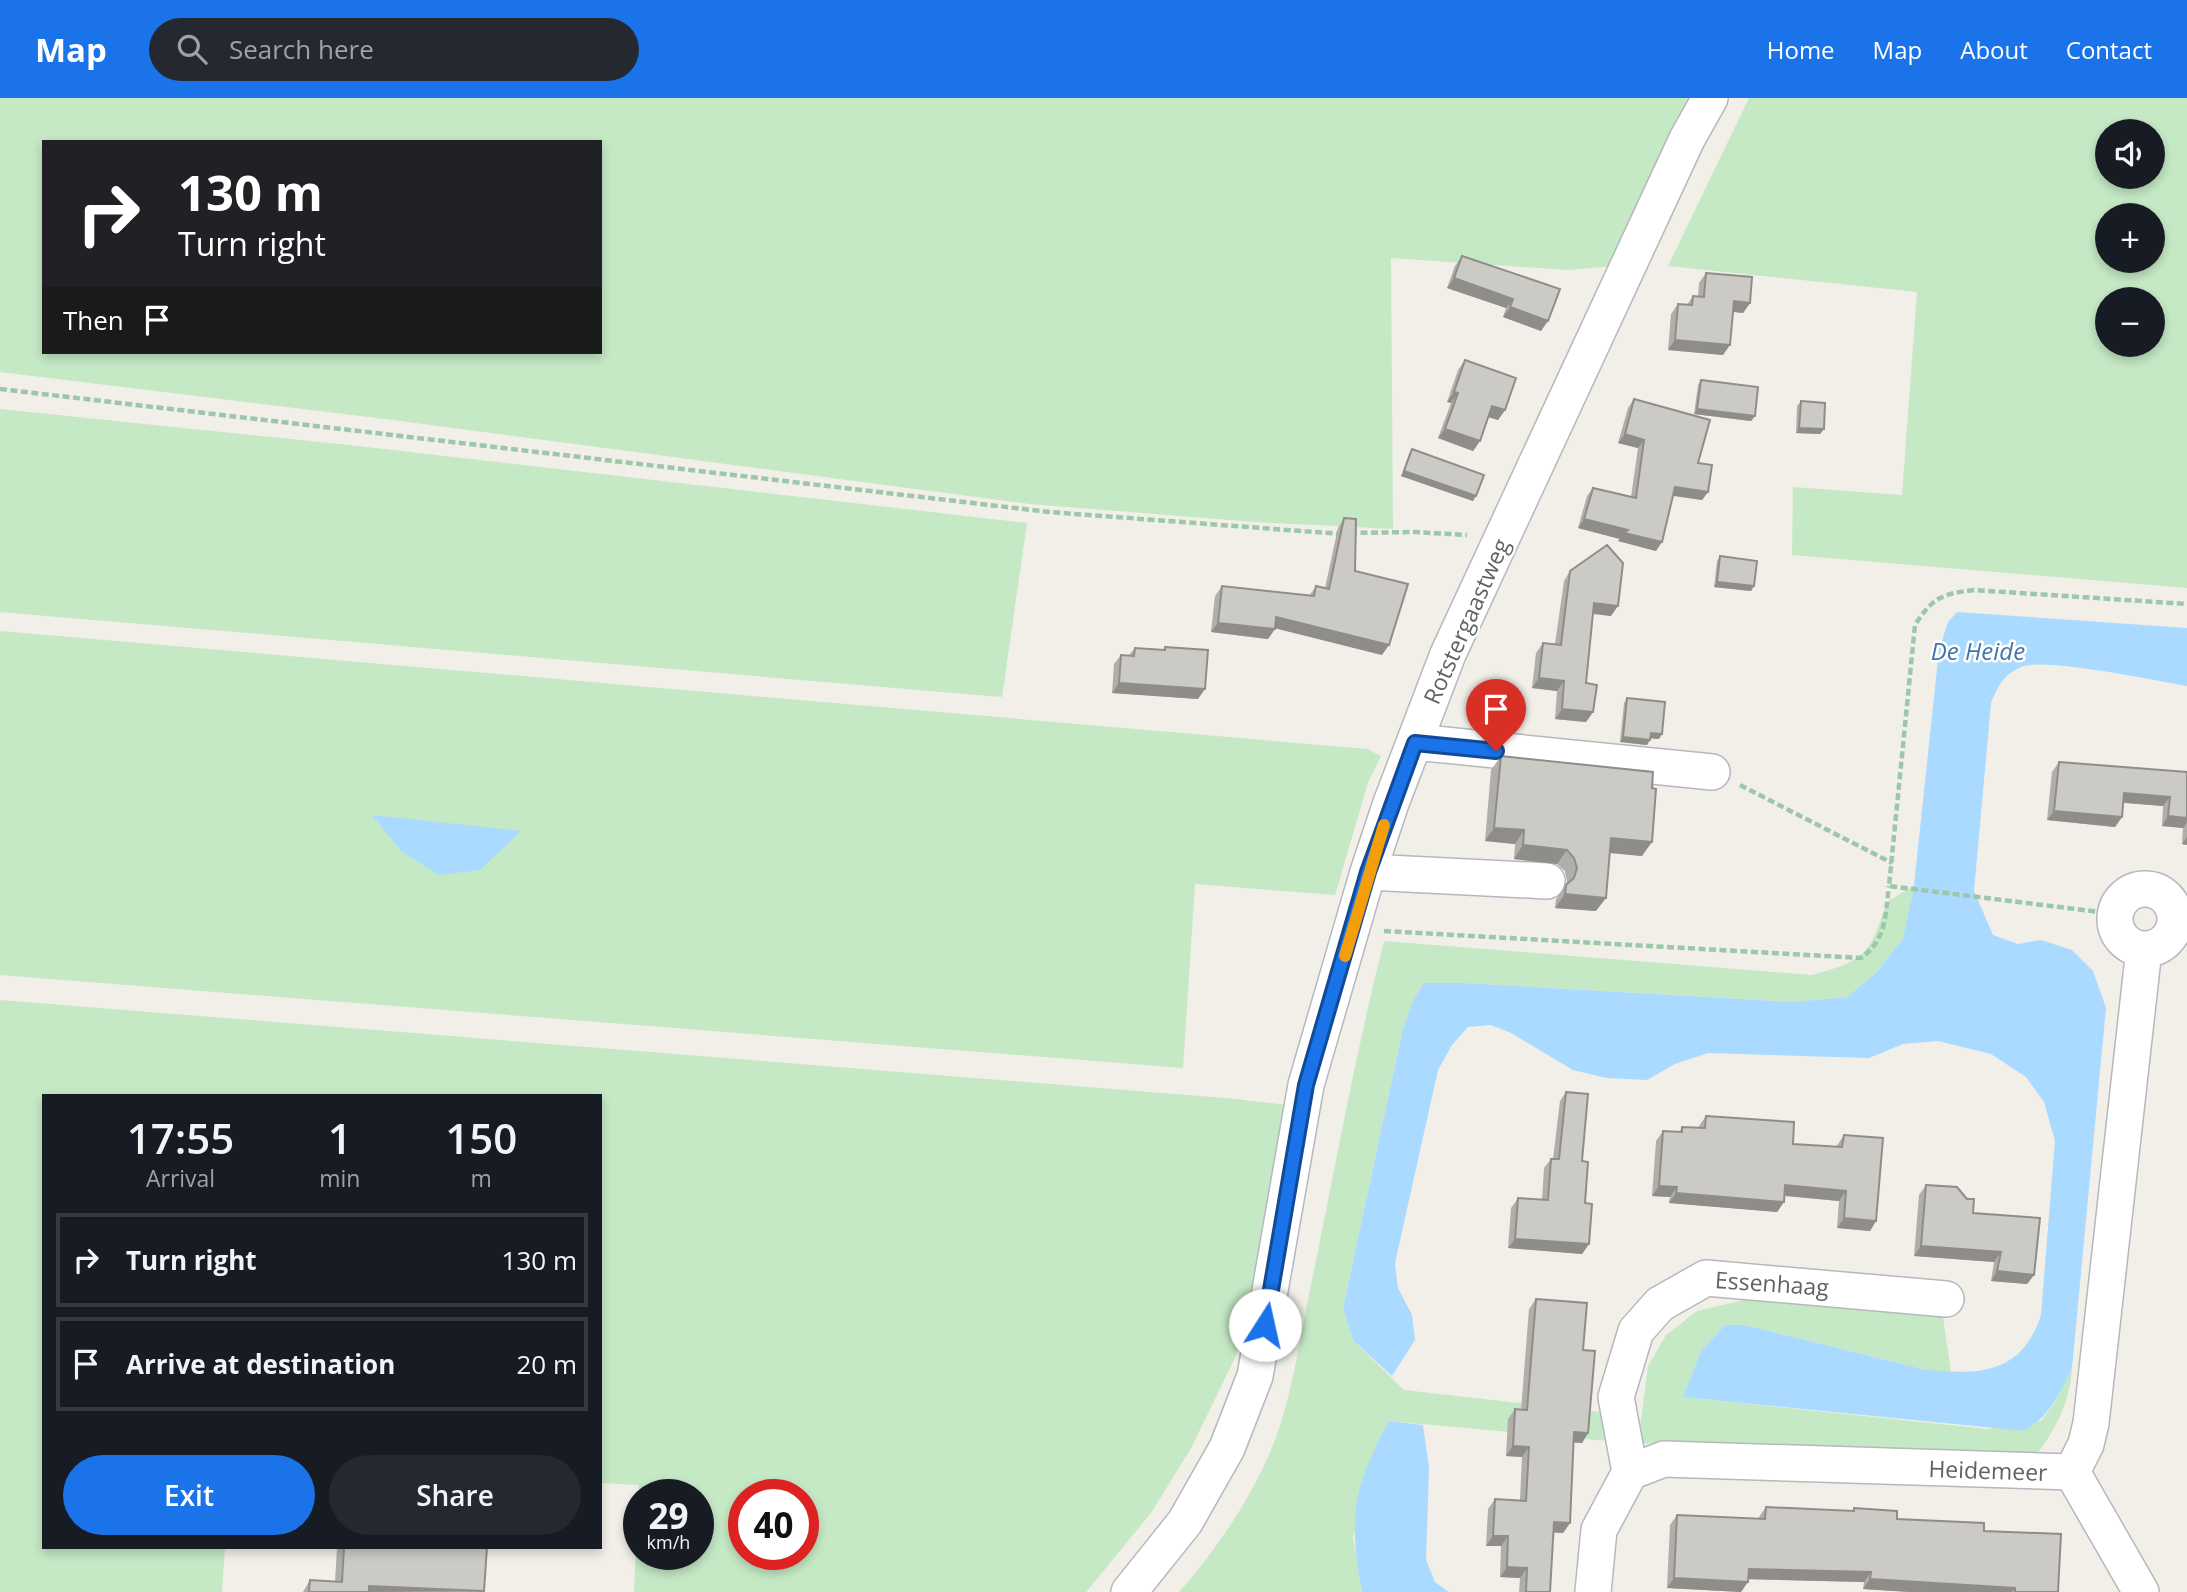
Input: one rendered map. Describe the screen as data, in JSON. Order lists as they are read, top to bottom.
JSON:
{
  "streets": {
    "street": ["Rotstergaastweg", "Essenhaag", "Heidemeer"]
  },
  "crossings": [
    ["Essenhaag", "Heidemeer"]
  ],
  "water": ["De Heide"],
  "page": {
    "header": "Map",
    "search": "Search here",
    "nav": [
      "Home",
      "Map",
      "About",
      "Contact"
    ],
    "map_buttons": ["+", "−"],
    "turn": ["130 m", "Turn right"],
    "then": "Then",
    "eta": [
      "17:55",
      "Arrival",
      "1",
      "min",
      "150",
      "m"
    ],
    "list": [
      {
        "name": "Turn right",
        "value": "130 m"
      },
      {
        "name": "Arrive at destination",
        "value": "20 m"
      }
    ],
    "buttons": ["Exit", "Share"],
    "speed": "29 km/h",
    "limit": "40"
  }
}
